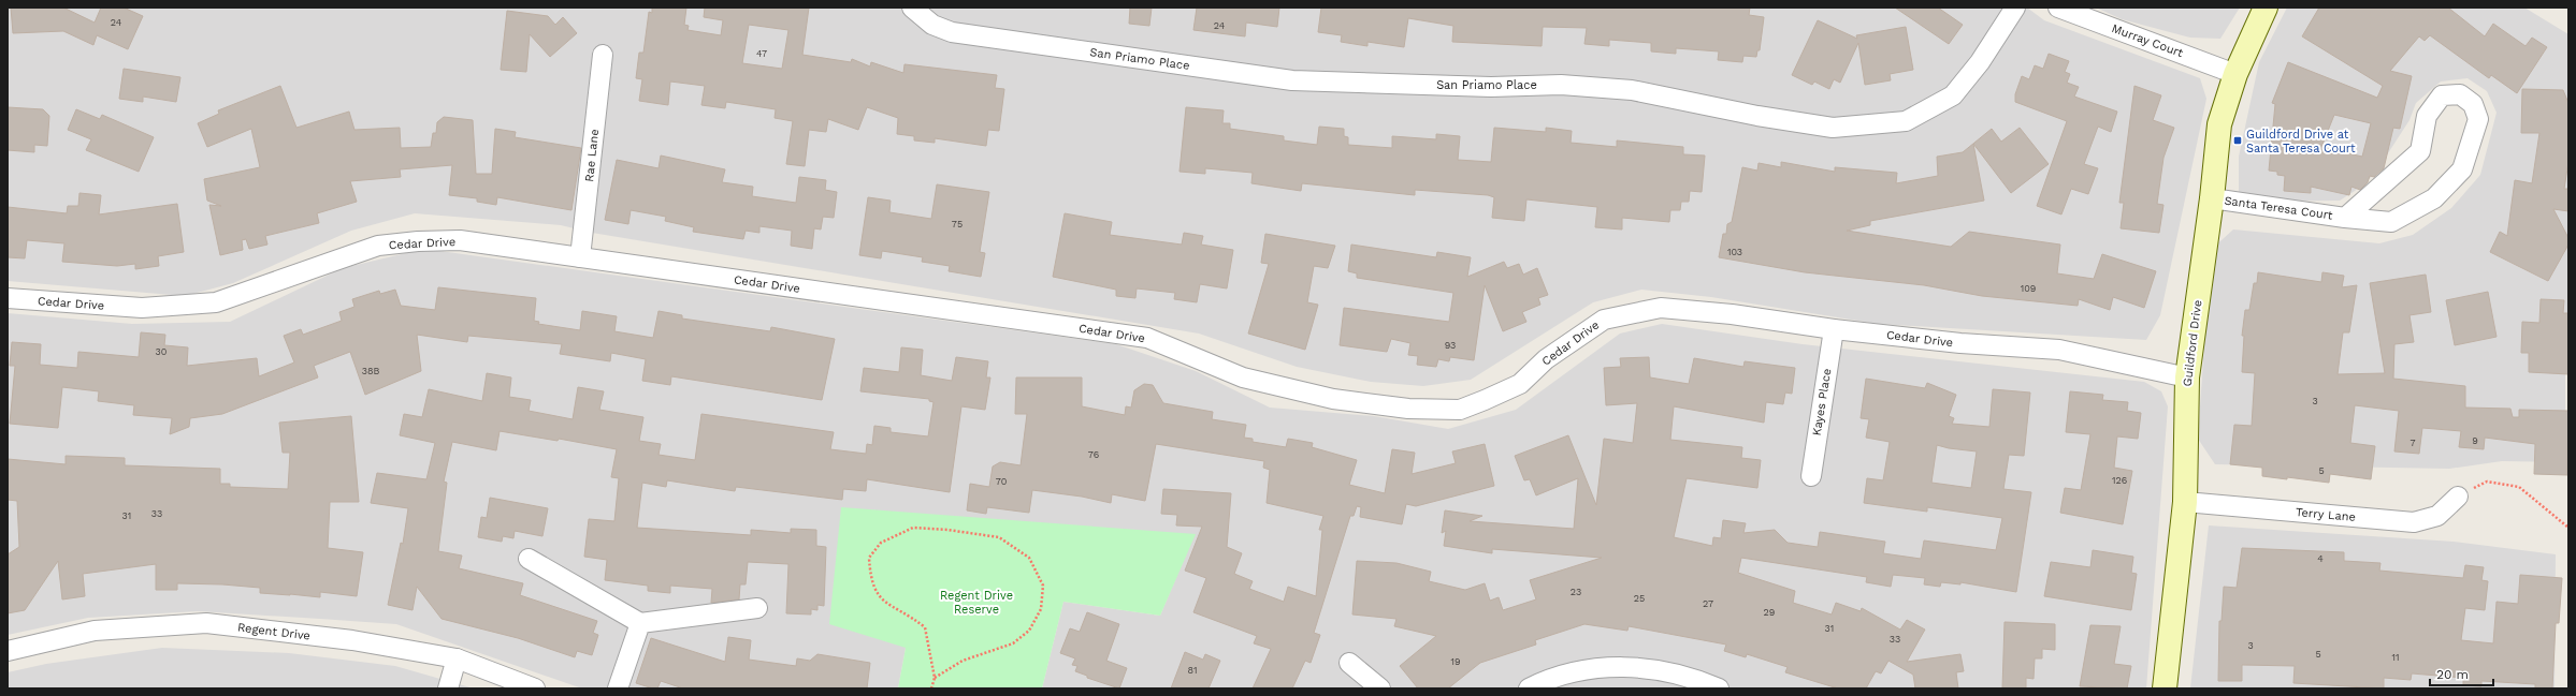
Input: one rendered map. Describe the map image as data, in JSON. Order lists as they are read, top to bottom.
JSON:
{
  "streets": {
    "street": [
      "Murray Court",
      "San Priamo Place",
      "Rae Lane",
      "Santa Teresa Court",
      "Cedar Drive",
      "Guildford Drive",
      "Kayes Place",
      "Terry Lane",
      "Regent Drive"
    ]
  },
  "crossings": [
    ["Murray Court", "Guildford Drive"],
    ["Rae Lane", "Cedar Drive"],
    ["Santa Teresa Court", "Guildford Drive"],
    ["Cedar Drive", "Guildford Drive"],
    ["Cedar Drive", "Kayes Place"],
    ["Guildford Drive", "Terry Lane"]
  ],
  "parks": ["Regent Drive Reserve"],
  "places": {
    "transit": ["Guildford Drive at Santa Teresa Court"]
  },
  "house_numbers": [
    "24",
    "24",
    "47",
    "75",
    "103",
    "109",
    "93",
    "30",
    "38B",
    "3",
    "9",
    "7",
    "76",
    "5",
    "126",
    "70",
    "33",
    "31",
    "4",
    "23",
    "25",
    "27",
    "29",
    "31",
    "33",
    "3",
    "5",
    "11",
    "19",
    "81"
  ],
  "scale_bar": "20 m"
}
